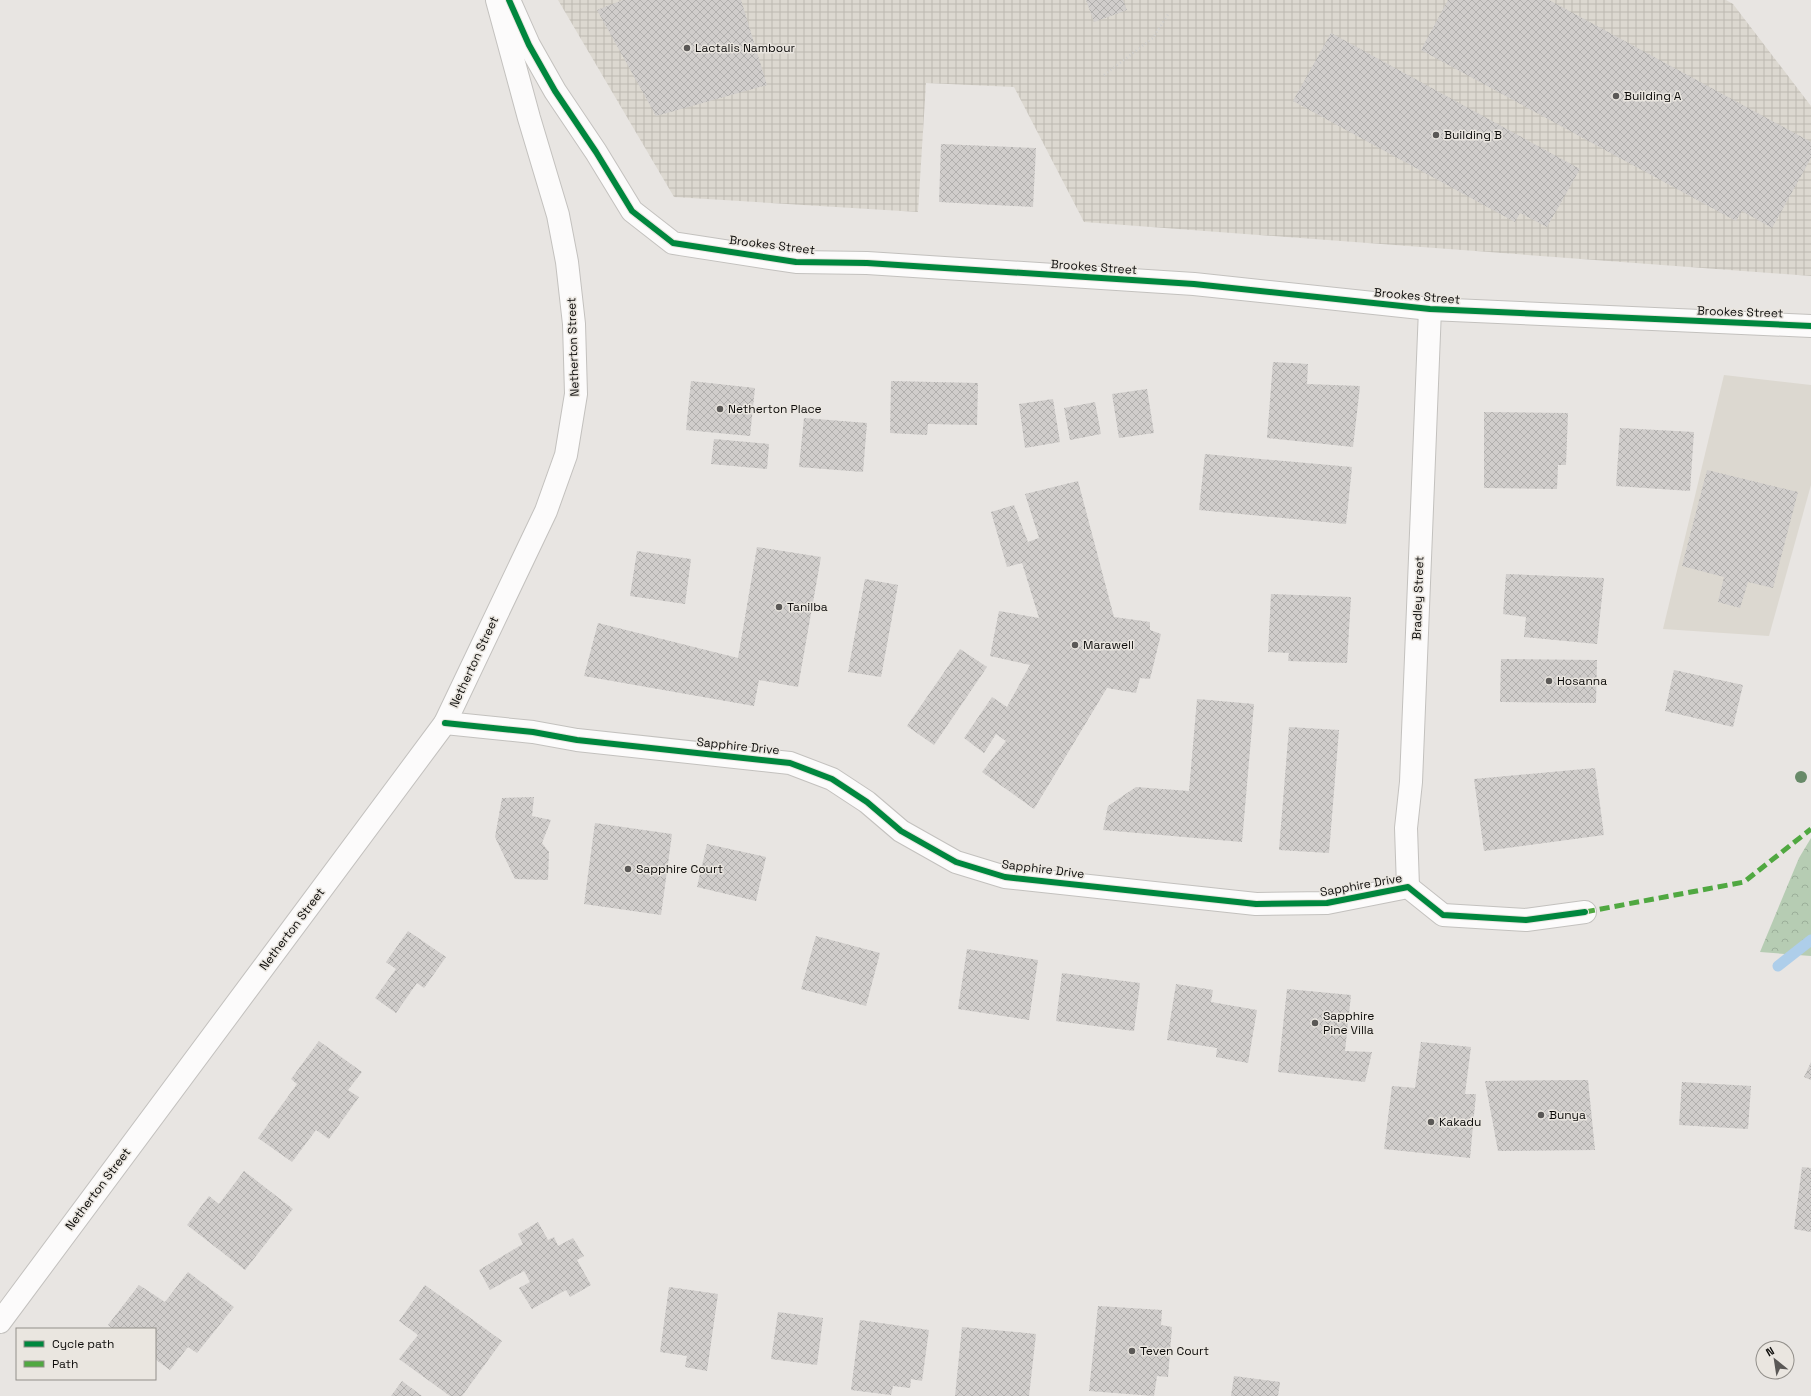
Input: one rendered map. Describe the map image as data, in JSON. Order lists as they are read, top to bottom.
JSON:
{
  "streets": {
    "street": [
      "Brookes Street",
      "Netherton Street",
      "Bradley Street",
      "Sapphire Drive"
    ]
  },
  "crossings": [
    ["Brookes Street", "Bradley Street"],
    ["Netherton Street", "Sapphire Drive"],
    ["Bradley Street", "Sapphire Drive"]
  ],
  "places": [
    "Lactalis Nambour",
    "Building A",
    "Building B",
    "Netherton Place",
    "Tanilba",
    "Marawell",
    "Hosanna",
    "Sapphire Court",
    "Sapphire Pine Villa",
    "Bunya",
    "Kakadu",
    "Teven Court"
  ],
  "legend": ["Cycle path", "Path"],
  "north": "top left"
}
